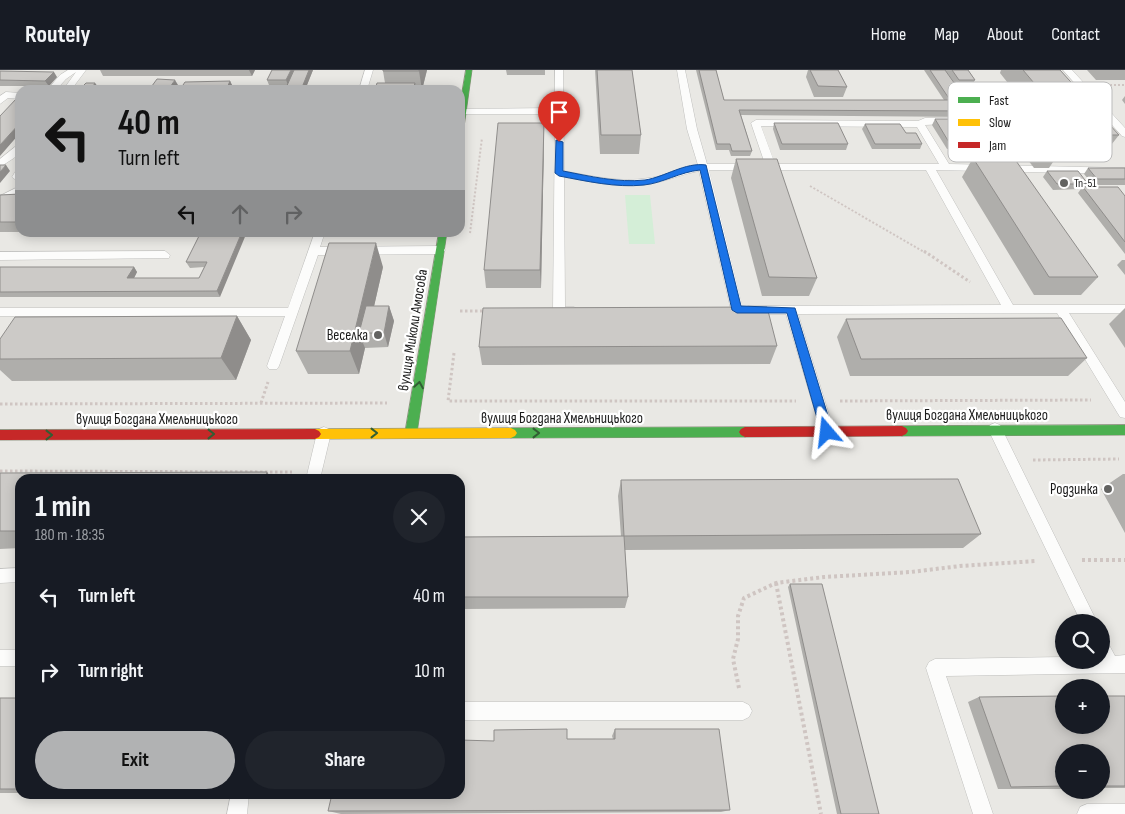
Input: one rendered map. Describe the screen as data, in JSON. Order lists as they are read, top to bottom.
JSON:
{
  "streets": {
    "street": ["вулиця Миколи Амосова", "вулиця Богдана Хмельницького"]
  },
  "crossings": [
    ["вулиця Миколи Амосова", "вулиця Богдана Хмельницького"]
  ],
  "one_way": ["вулиця Миколи Амосова", "вулиця Богдана Хмельницького"],
  "places": ["Тп-51", "Веселка", "Родзинка"],
  "legend": ["Fast", "Slow", "Jam"],
  "page": {
    "header": "Routely",
    "nav": [
      "Home",
      "Map",
      "About",
      "Contact"
    ],
    "turn": ["40 m", "Turn left"],
    "heading": ["1 min", "180 m · 18:35"],
    "list": [
      {
        "name": "Turn left",
        "value": "40 m"
      },
      {
        "name": "Turn right",
        "value": "10 m"
      }
    ],
    "map_buttons": ["+", "−"],
    "buttons": ["Exit", "Share"]
  }
}
